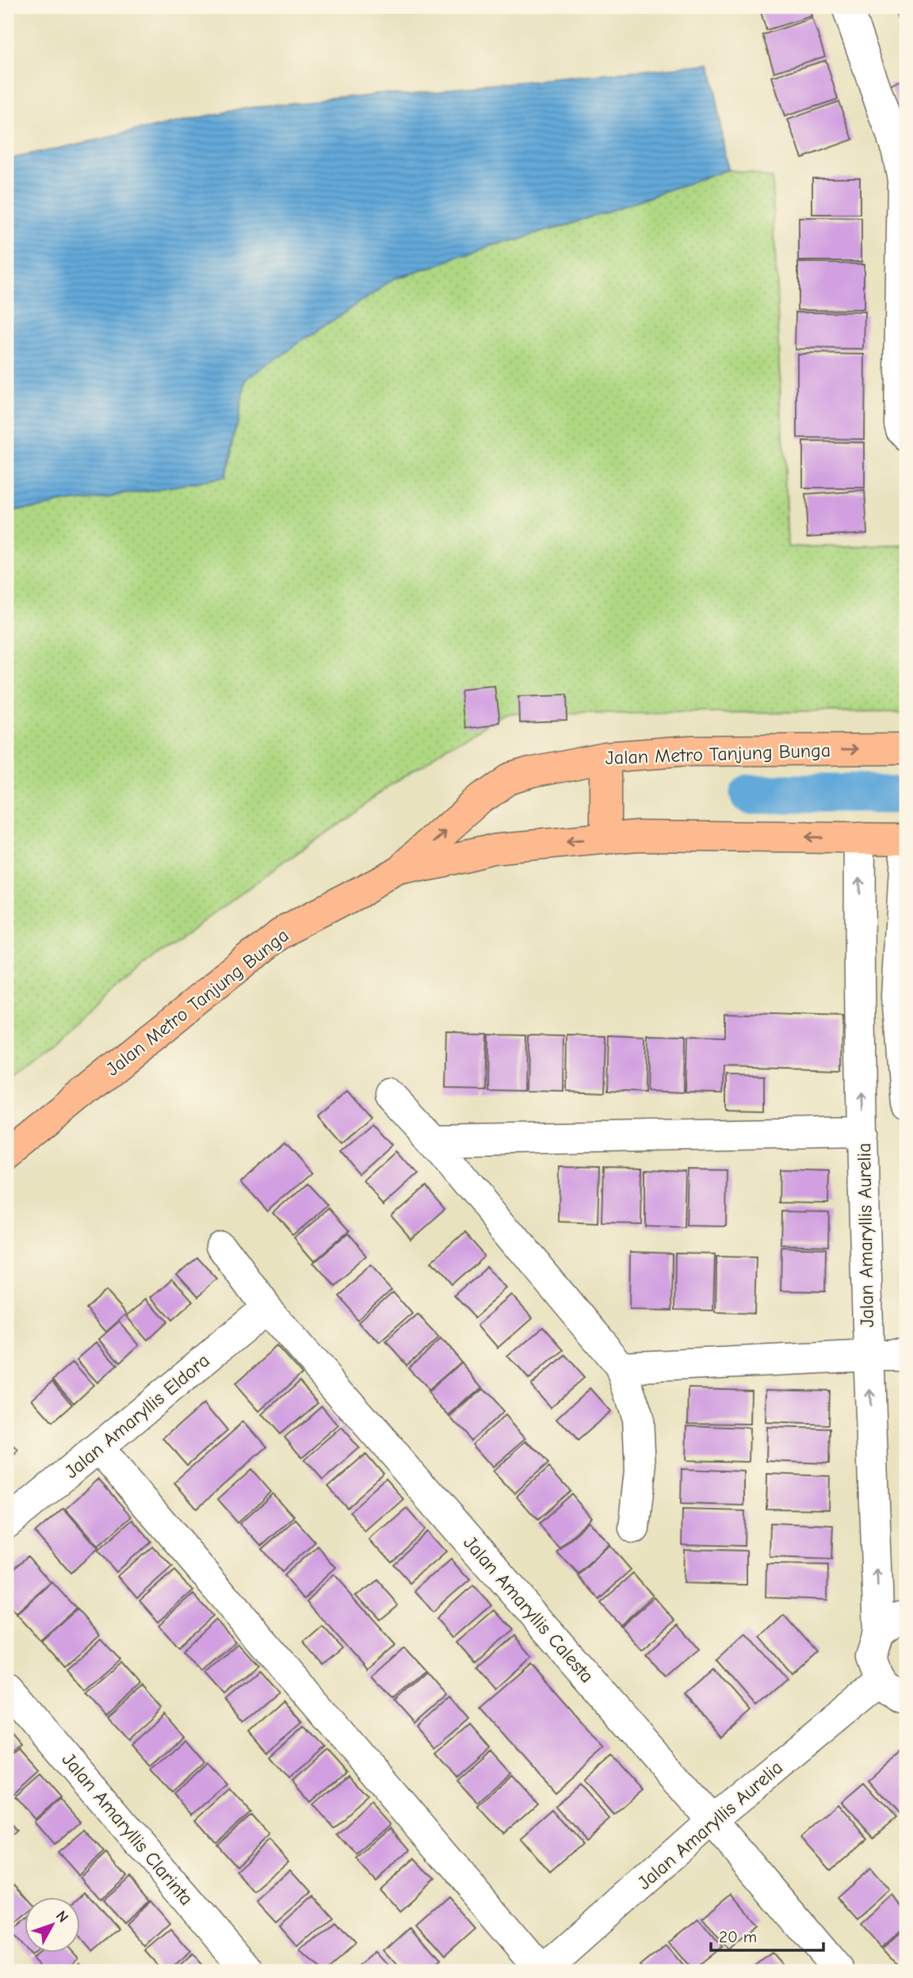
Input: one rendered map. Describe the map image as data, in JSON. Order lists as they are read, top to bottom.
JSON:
{
  "streets": {
    "main road": ["Jalan Metro Tanjung Bunga"],
    "street": [
      "Jalan Amaryllis Aurelia",
      "Jalan Amaryllis Eldora",
      "Jalan Amaryllis Calesta",
      "Jalan Amaryllis Clarinta"
    ]
  },
  "crossings": [
    ["Jalan Metro Tanjung Bunga", "Jalan Amaryllis Aurelia"],
    ["Jalan Amaryllis Aurelia", "Jalan Amaryllis Calesta"],
    ["Jalan Amaryllis Eldora", "Jalan Amaryllis Calesta"]
  ],
  "scale_bar": "20 m",
  "north": "top right"
}
